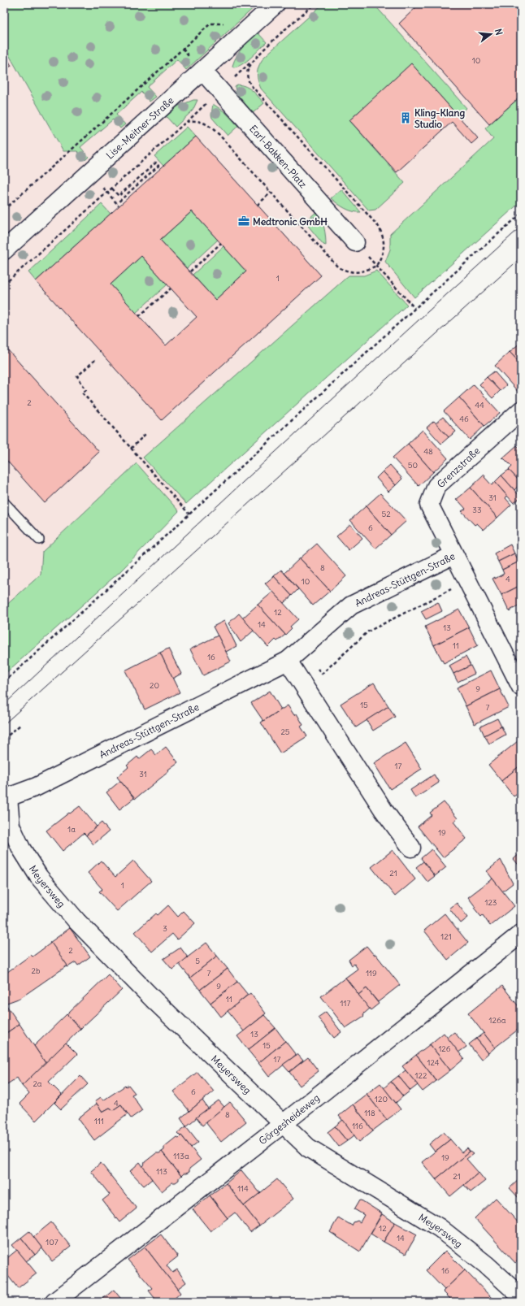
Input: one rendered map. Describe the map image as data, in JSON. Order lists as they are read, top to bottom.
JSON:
{
  "streets": {
    "street": [
      "Lise-Meitner-Straße",
      "Earl-Bakken-Platz",
      "Grenzstraße",
      "Andreas-Stüttgen-Straße",
      "Meyersweg",
      "Görgesheideweg"
    ]
  },
  "crossings": [
    ["Lise-Meitner-Straße", "Earl-Bakken-Platz"],
    ["Grenzstraße", "Andreas-Stüttgen-Straße"],
    ["Andreas-Stüttgen-Straße", "Meyersweg"],
    ["Meyersweg", "Görgesheideweg"]
  ],
  "places": {
    "building": ["Kling-Klang Studio"],
    "office": ["Medtronic GmbH"]
  },
  "house_numbers": [
    "10",
    "1",
    "2",
    "44",
    "46",
    "48",
    "50",
    "31",
    "33",
    "52",
    "6",
    "8",
    "4",
    "10",
    "12",
    "14",
    "13",
    "11",
    "16",
    "20",
    "9",
    "15",
    "7",
    "25",
    "17",
    "31",
    "1a",
    "19",
    "21",
    "1",
    "123",
    "3",
    "121",
    "2",
    "5",
    "2b",
    "7",
    "119",
    "9",
    "11",
    "117",
    "126a",
    "13",
    "15",
    "126",
    "17",
    "124",
    "122",
    "2a",
    "6",
    "120",
    "4",
    "118",
    "8",
    "111",
    "116",
    "113a",
    "19",
    "113",
    "21",
    "114",
    "12",
    "14",
    "107",
    "16"
  ],
  "north": "right"
}
